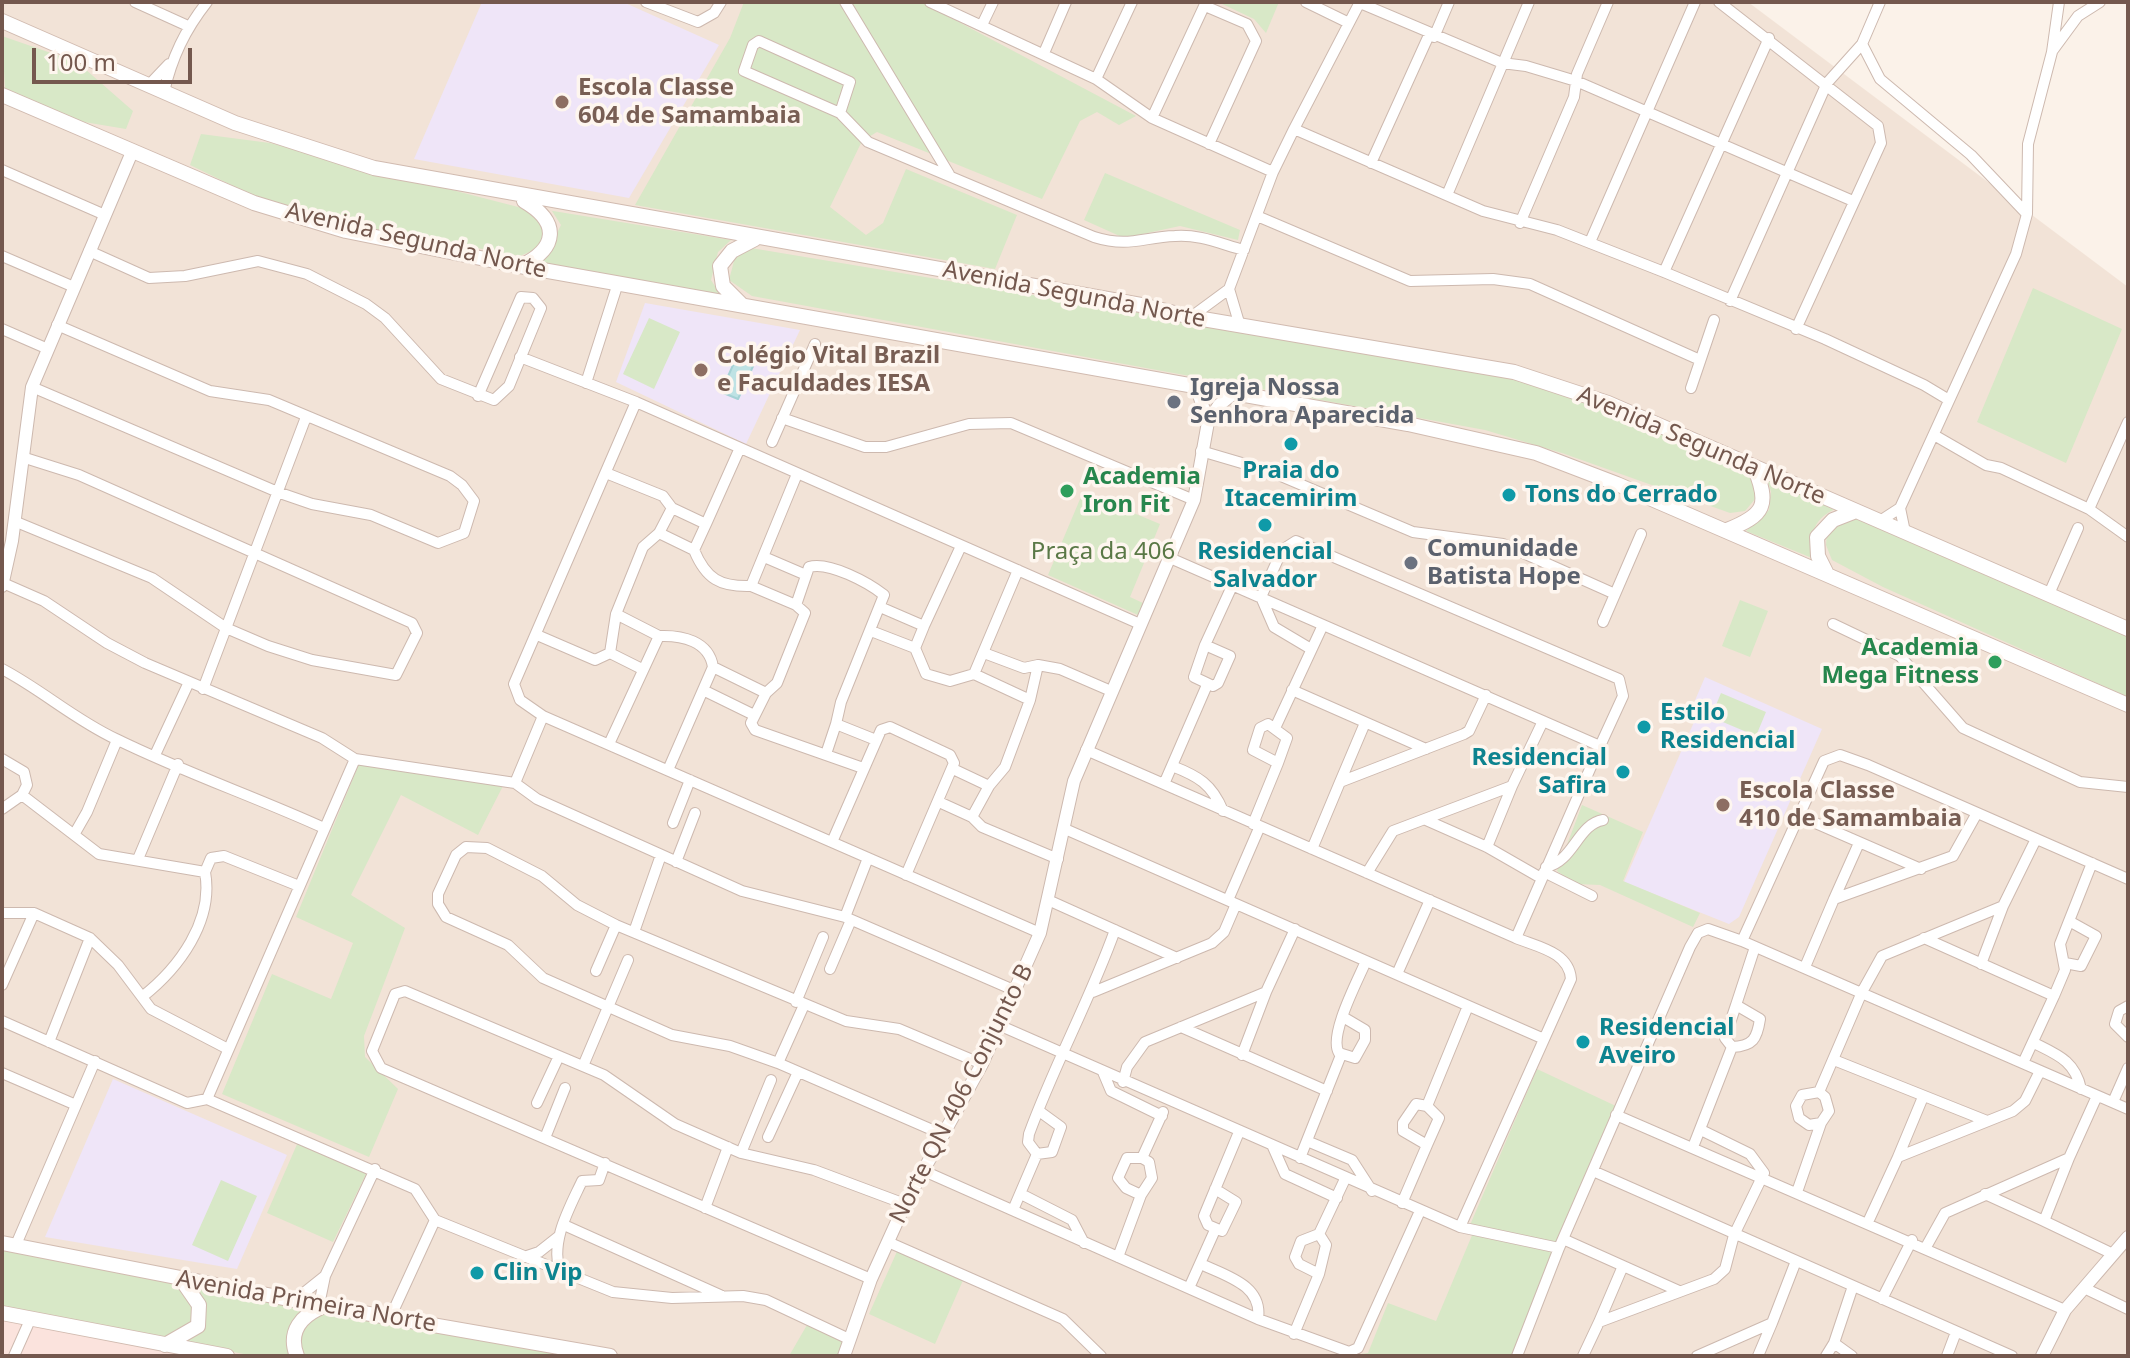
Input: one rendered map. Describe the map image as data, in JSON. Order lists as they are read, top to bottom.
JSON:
{
  "streets": {
    "main road": ["Avenida Segunda Norte", "Avenida Primeira Norte"],
    "street": ["Norte QN 406 Conjunto B"]
  },
  "crossings": [
    ["Avenida Segunda Norte", "Norte QN 406 Conjunto B"]
  ],
  "parks": ["Praça da 406"],
  "places": [
    "Escola Classe 604 de Samambaia",
    "Colégio Vital Brazil e Faculdades IESA",
    "Igreja Nossa Senhora Aparecida",
    "Praia do Itacemirim",
    "Academia Iron Fit",
    "Tons do Cerrado",
    "Residencial Salvador",
    "Comunidade Batista Hope",
    "Academia Mega Fitness",
    "Estilo Residencial",
    "Residencial Safira",
    "Escola Classe 410 de Samambaia",
    "Residencial Aveiro",
    "Clin Vip"
  ],
  "scale_bar": "100 m"
}
